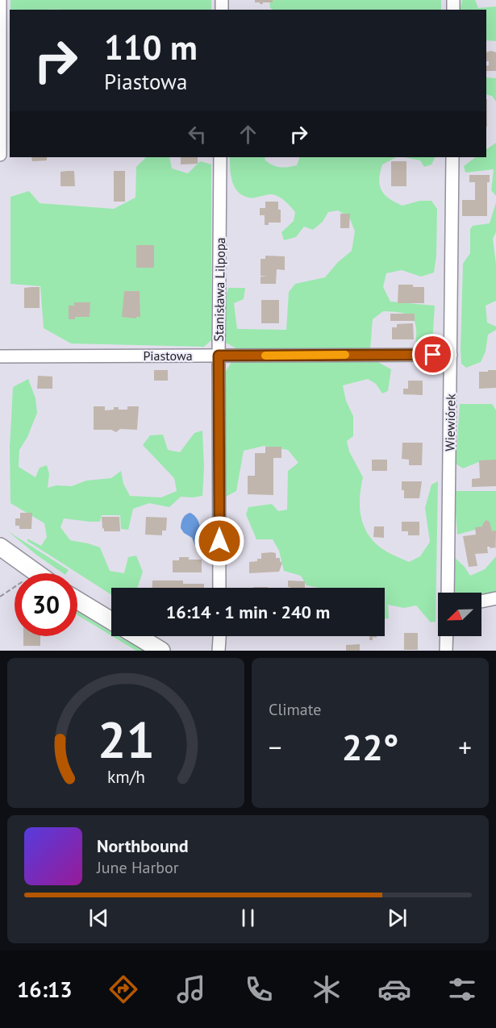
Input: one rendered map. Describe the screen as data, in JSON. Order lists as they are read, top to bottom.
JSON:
{
  "streets": {
    "street": ["Stanisława Lilpopa", "Piastowa", "Wiewiórek"]
  },
  "crossings": [
    ["Stanisława Lilpopa", "Piastowa"],
    ["Piastowa", "Wiewiórek"]
  ],
  "north": "bottom left",
  "page": {
    "turn": ["110 m", "Piastowa"],
    "limit": "30",
    "trip": "16:14 · 1 min · 240 m",
    "tile": "Climate",
    "heat": ["−", "22°", "+"],
    "song": ["Northbound", "June Harbor"],
    "tabs": "16:13",
    "gauge": ["21", "km/h"]
  }
}
